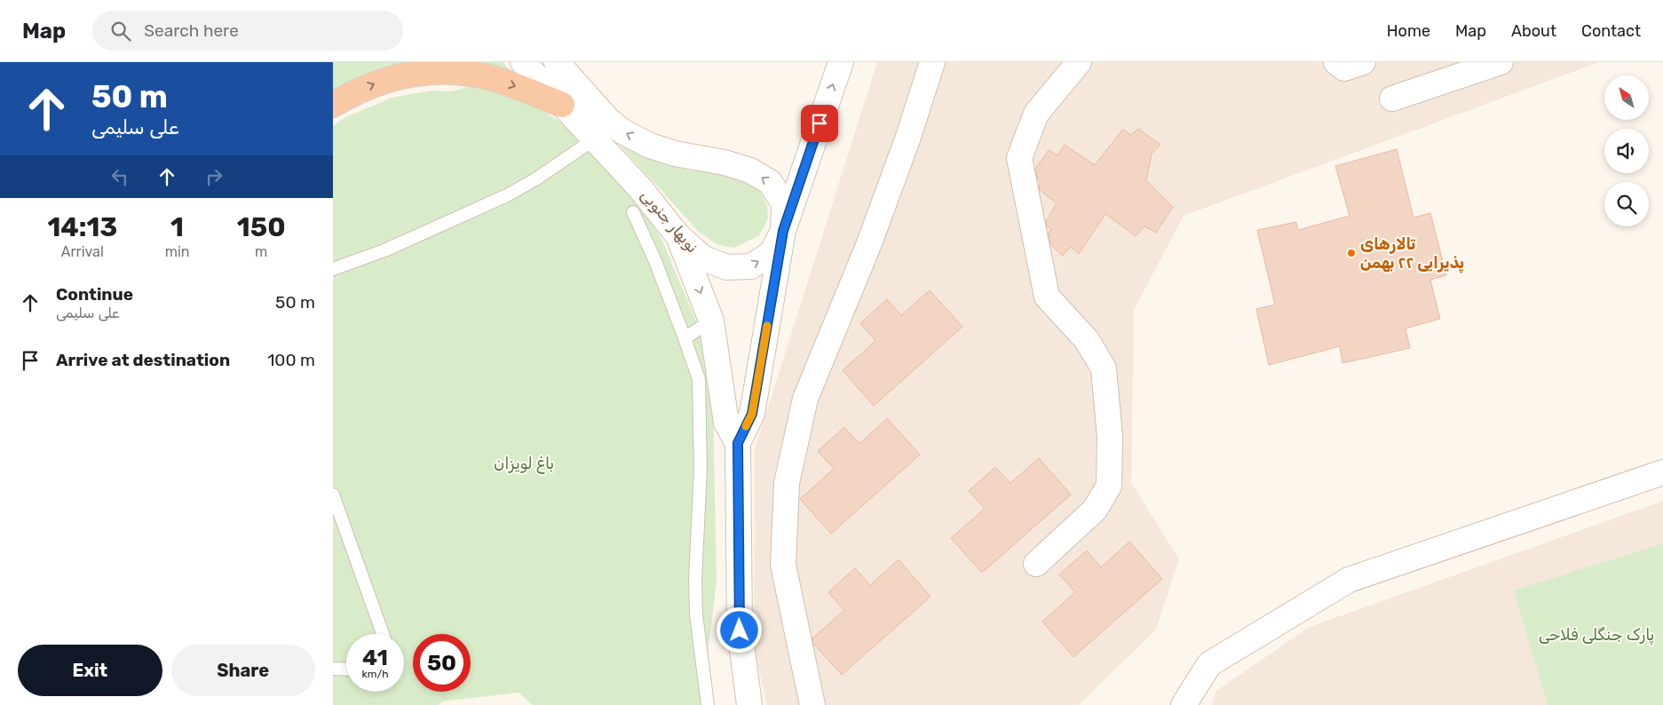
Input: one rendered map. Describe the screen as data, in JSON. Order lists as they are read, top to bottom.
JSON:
{
  "streets": {
    "street": ["نوبهار جنوبی"]
  },
  "parks": ["باغ لویزان", "پارک جنگلی فلاحی"],
  "places": ["تالارهای پذیرایی ۲۲ بهمن"],
  "north": "top left",
  "page": {
    "header": "Map",
    "search": "Search here",
    "nav": [
      "Home",
      "Map",
      "About",
      "Contact"
    ],
    "turn": ["50 m", "علی سلیمی"],
    "eta": [
      "14:13",
      "Arrival",
      "1",
      "min",
      "150",
      "m"
    ],
    "list": [
      {
        "name": "Continue",
        "note": "علی سلیمی",
        "value": "50 m"
      },
      {
        "name": "Arrive at destination",
        "value": "100 m"
      }
    ],
    "speed": "41 km/h",
    "limit": "50",
    "buttons": ["Exit", "Share"]
  }
}
